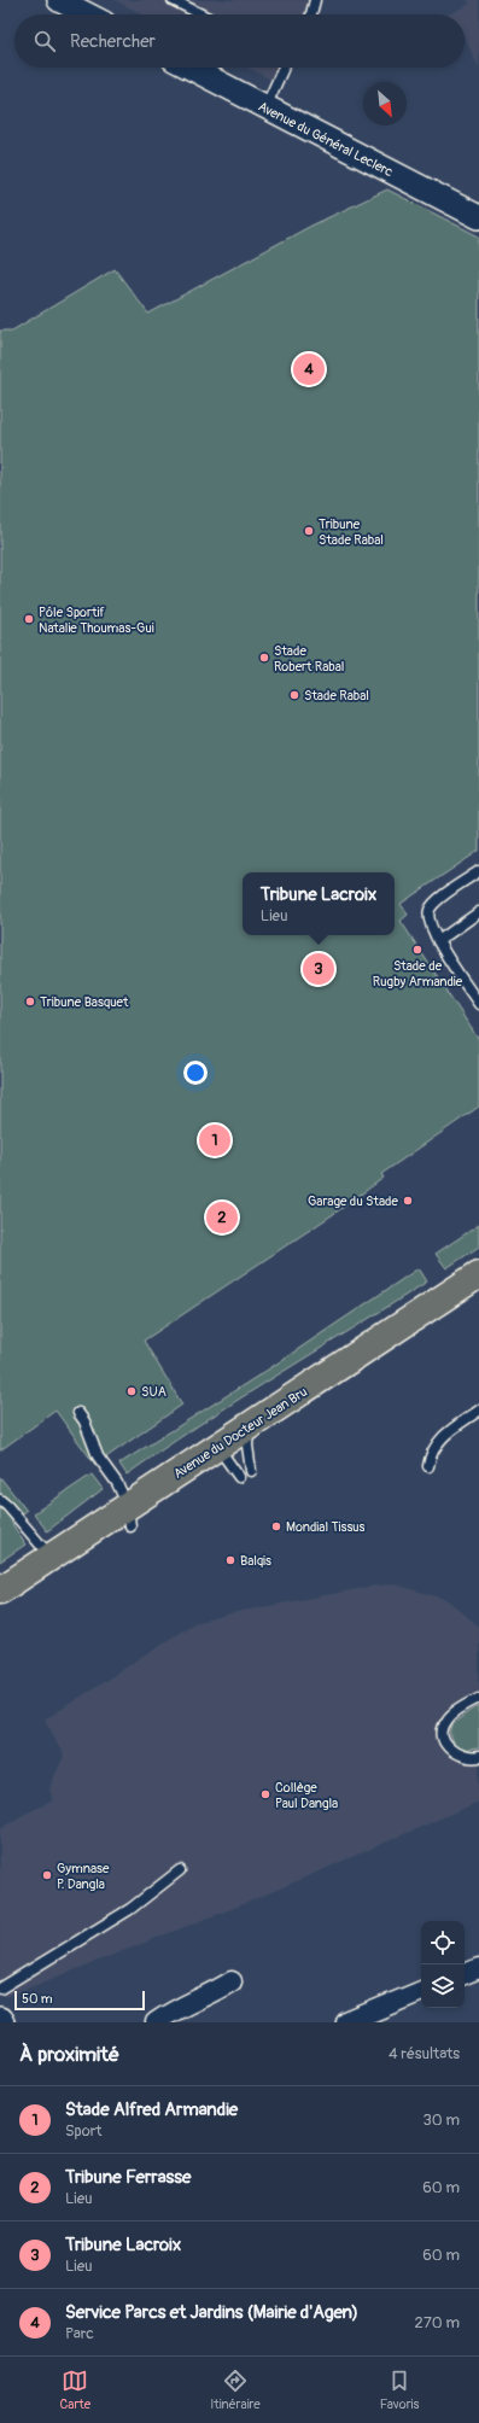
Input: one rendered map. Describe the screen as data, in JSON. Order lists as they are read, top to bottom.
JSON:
{
  "streets": {
    "main road": ["Avenue du Docteur Jean Bru"],
    "street": ["Avenue du Général Leclerc"]
  },
  "places": [
    "Tribune Stade Rabal",
    "Pôle Sportif Natalie Thoumas-Gui",
    "Stade Robert Rabal",
    "Stade Rabal",
    "Stade de Rugby Armandie",
    "Tribune Basquet",
    "Garage du Stade",
    "SUA",
    "Mondial Tissus",
    "Balqis",
    "Collège Paul Dangla",
    "Gymnase P. Dangla"
  ],
  "scale_bar": "50 m",
  "north": "bottom right",
  "page": {
    "search": "Rechercher",
    "pins": [
      "4",
      "3",
      "1",
      "2"
    ],
    "popup": ["Tribune Lacroix", "Lieu"],
    "scale": "50 m",
    "heading": ["À proximité", "4 résultats"],
    "list": [
      {
        "mark": "1",
        "name": "Stade Alfred Armandie",
        "note": "Sport",
        "value": "30 m"
      },
      {
        "mark": "2",
        "name": "Tribune Ferrasse",
        "note": "Lieu",
        "value": "60 m"
      },
      {
        "mark": "3",
        "name": "Tribune Lacroix",
        "note": "Lieu",
        "value": "60 m"
      },
      {
        "mark": "4",
        "name": "Service Parcs et Jardins (Mairie d'Agen)",
        "note": "Parc",
        "value": "270 m"
      }
    ],
    "nav": ["Carte", "Itinéraire", "Favoris"]
  }
}
